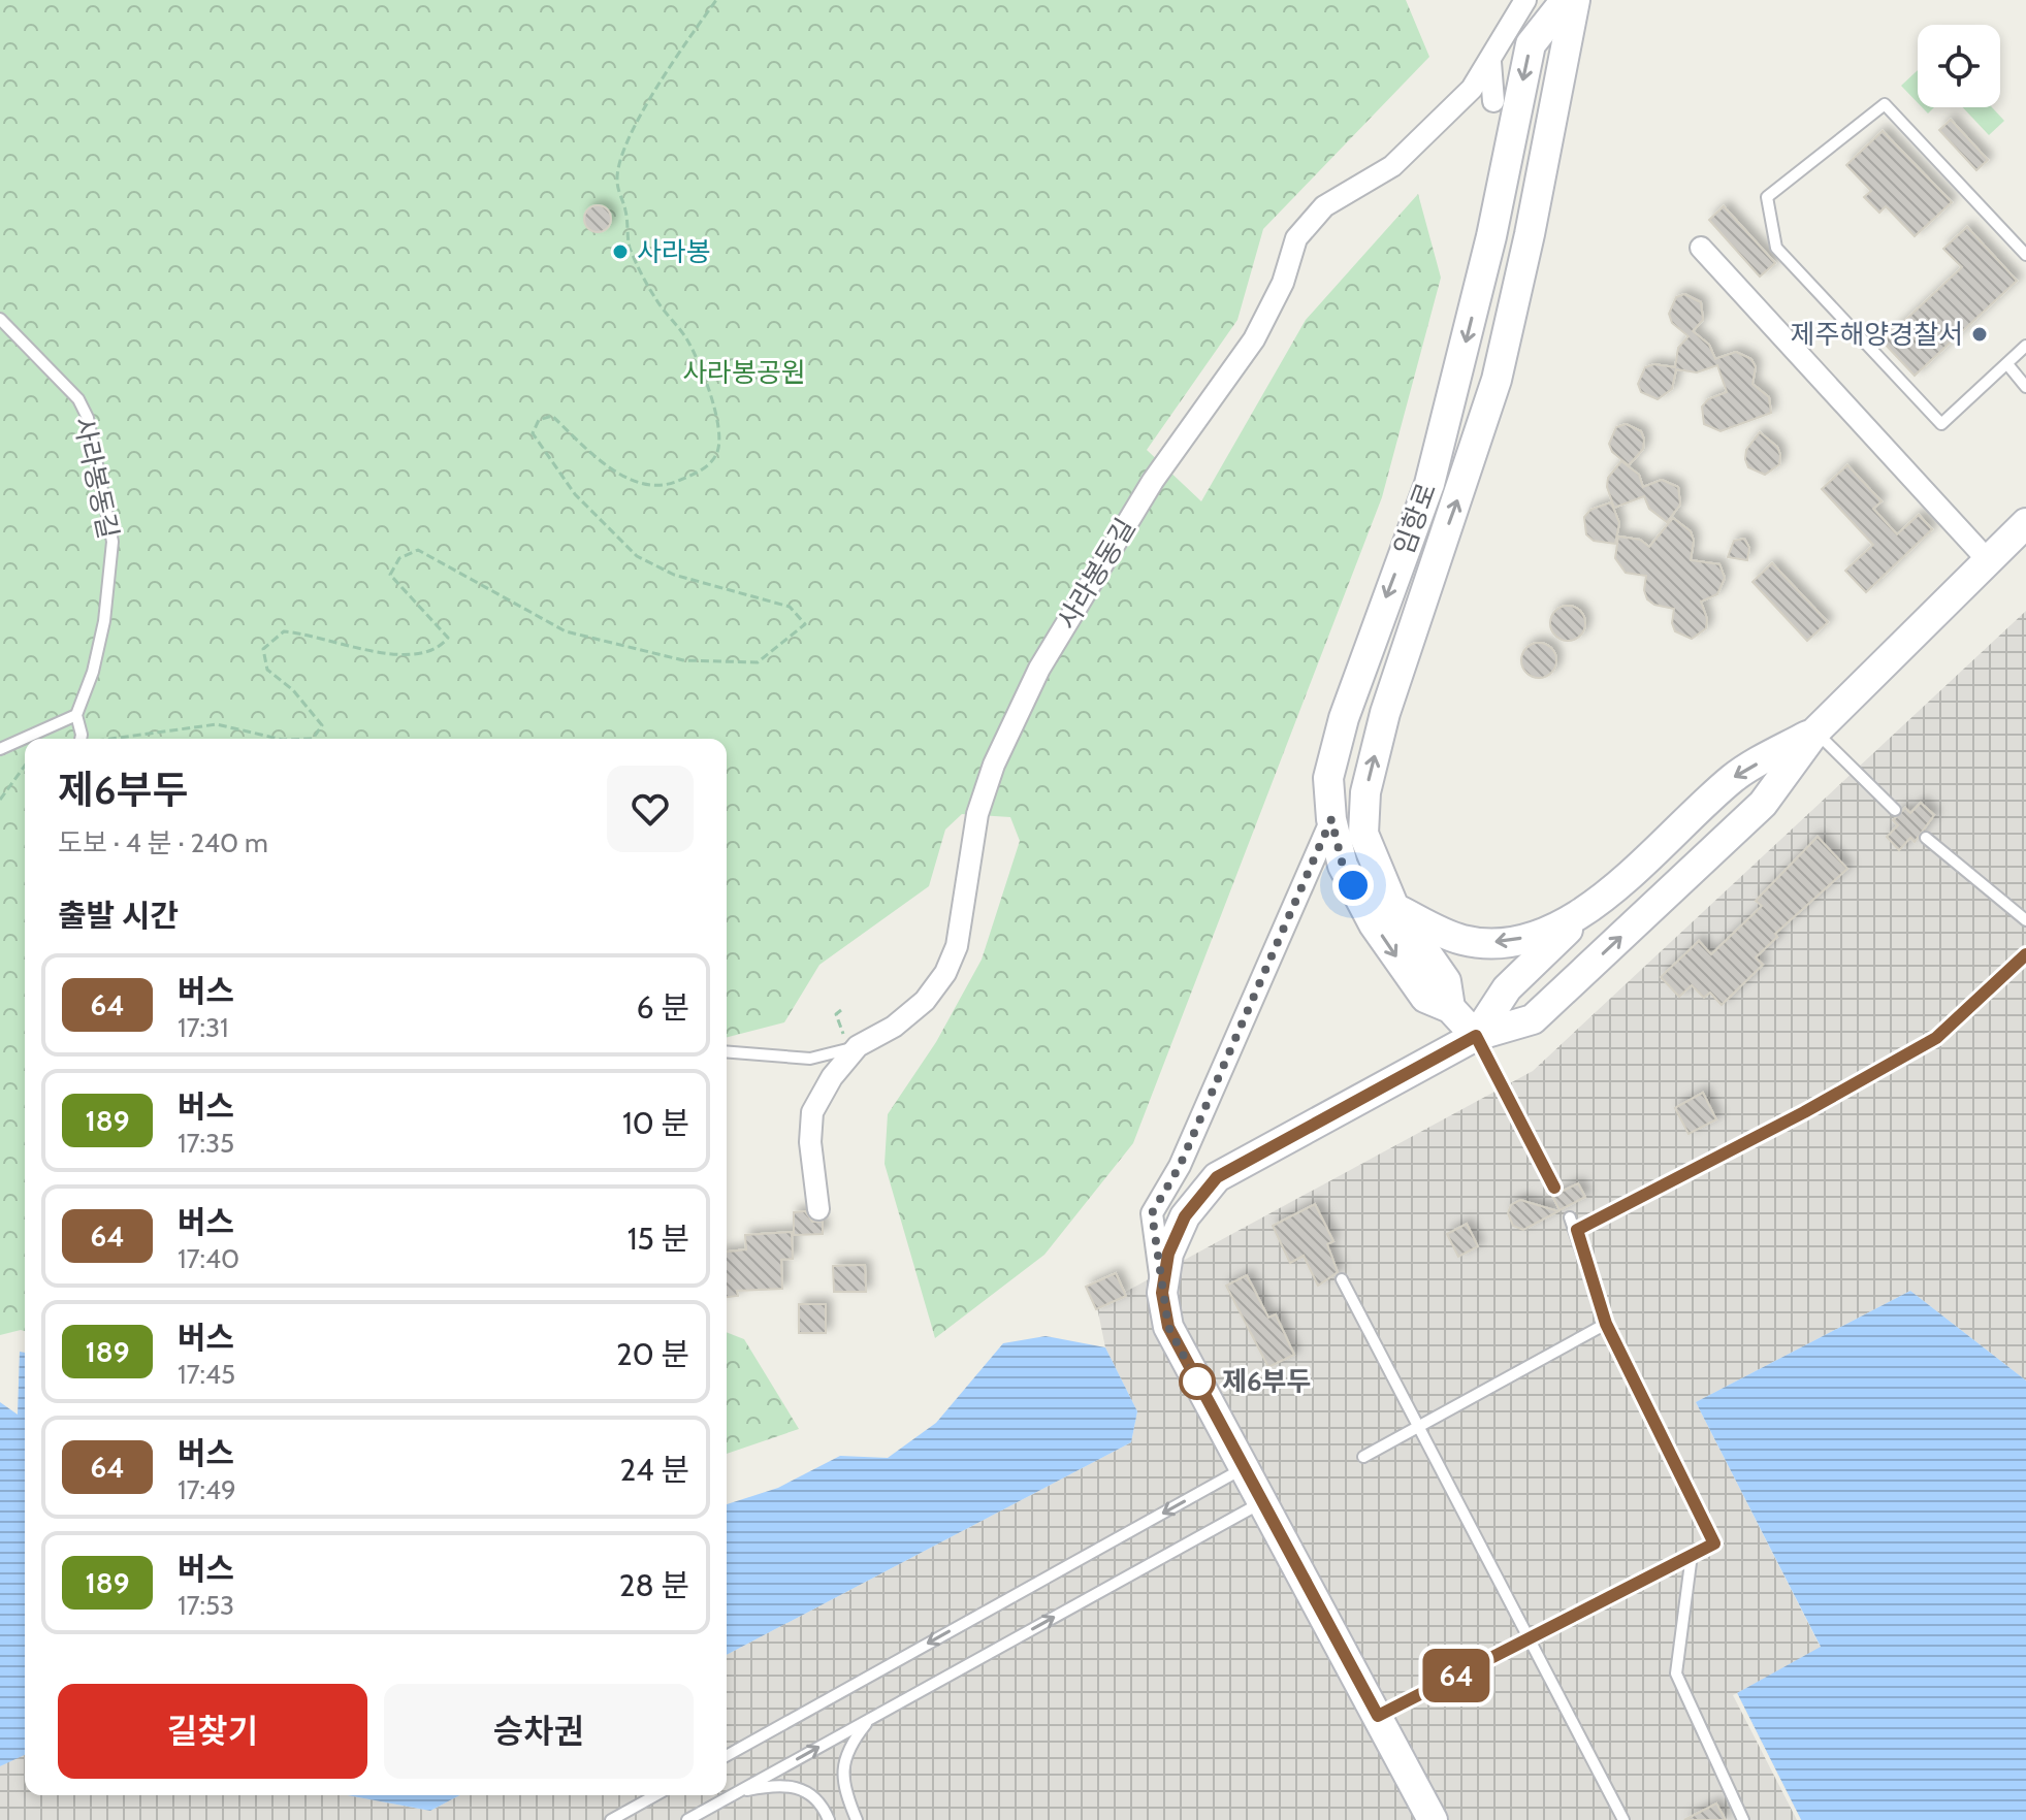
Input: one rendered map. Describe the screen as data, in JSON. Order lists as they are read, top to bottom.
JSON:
{
  "streets": {
    "main road": ["임항로"],
    "street": ["사라봉동길"]
  },
  "parks": ["사라봉공원"],
  "places": ["사라봉", "제주해양경찰서", "제6부두"],
  "lines": ["bus line 64"],
  "page": {
    "on_map": "64",
    "heading": [
      ["제6부두", "도보 · 4 분 · 240 m"],
      "출발 시간"
    ],
    "list": [
      {
        "mark": "64",
        "name": "버스",
        "note": "17:31",
        "value": "6 분"
      },
      {
        "mark": "189",
        "name": "버스",
        "note": "17:35",
        "value": "10 분"
      },
      {
        "mark": "64",
        "name": "버스",
        "note": "17:40",
        "value": "15 분"
      },
      {
        "mark": "189",
        "name": "버스",
        "note": "17:45",
        "value": "20 분"
      },
      {
        "mark": "64",
        "name": "버스",
        "note": "17:49",
        "value": "24 분"
      },
      {
        "mark": "189",
        "name": "버스",
        "note": "17:53",
        "value": "28 분"
      }
    ],
    "buttons": ["길찾기", "승차권"]
  }
}
